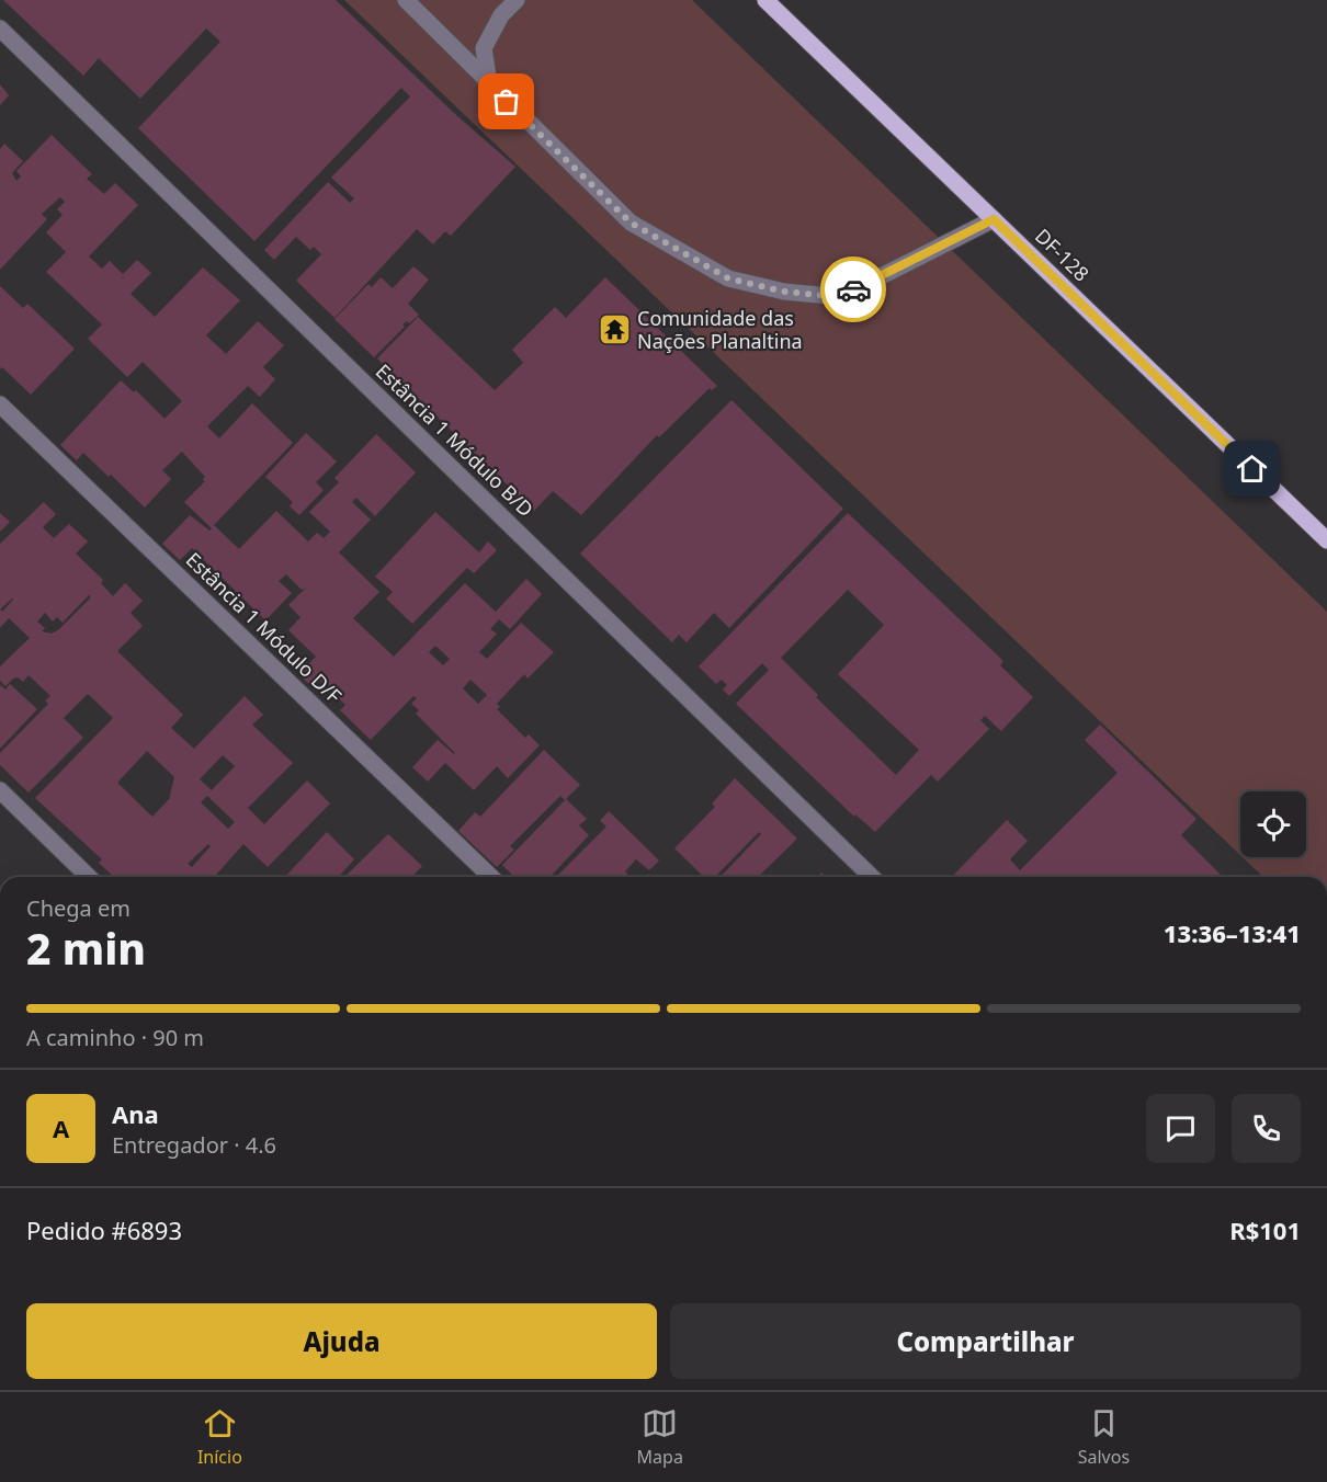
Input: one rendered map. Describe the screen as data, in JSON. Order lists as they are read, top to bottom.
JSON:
{
  "streets": {
    "main road": ["DF-128"],
    "street": ["Estância 1 Módulo B/D", "Estância 1 Módulo D/F"]
  },
  "places": {
    "temple": ["Comunidade das Nações Planaltina"]
  },
  "page": {
    "heading": ["2 min", "Chega em", "13:36–13:41"],
    "panel": [
      "Ana",
      "Entregador · 4.6",
      "Pedido #6893",
      "R$101"
    ],
    "bar": "A caminho · 90 m",
    "round": "A",
    "buttons": ["Ajuda", "Compartilhar"],
    "tabs": ["Início", "Mapa", "Salvos"]
  }
}
